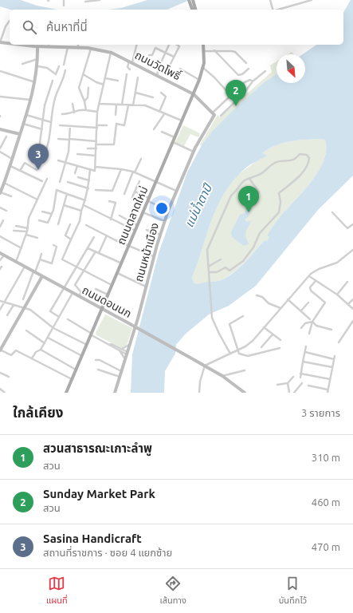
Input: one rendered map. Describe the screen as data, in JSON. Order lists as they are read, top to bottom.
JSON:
{
  "streets": {
    "main road": ["ถนนตลาดใหม่"],
    "street": ["ถนนวัดโพธิ์", "ถนนหน้าเมือง", "ถนนดอนนก"]
  },
  "crossings": [
    ["ถนนวัดโพธิ์", "ถนนตลาดใหม่"],
    ["ถนนตลาดใหม่", "ถนนดอนนก"]
  ],
  "water": ["แม่น้ำตาปี"],
  "north": "bottom right",
  "page": {
    "search": "ค้นหาที่นี่",
    "pins": ["2", "3", "1"],
    "heading": ["ใกล้เคียง", "3 รายการ"],
    "list": [
      {
        "mark": "1",
        "name": "สวนสาธารณะเกาะลำพู",
        "note": "สวน",
        "value": "310 m"
      },
      {
        "mark": "2",
        "name": "Sunday Market Park",
        "note": "สวน",
        "value": "460 m"
      },
      {
        "mark": "3",
        "name": "Sasina Handicraft",
        "note": "สถานที่ราชการ · ซอย 4 แยกซ้าย",
        "value": "470 m"
      }
    ],
    "nav": ["แผนที่", "เส้นทาง", "บันทึกไว้"]
  }
}
